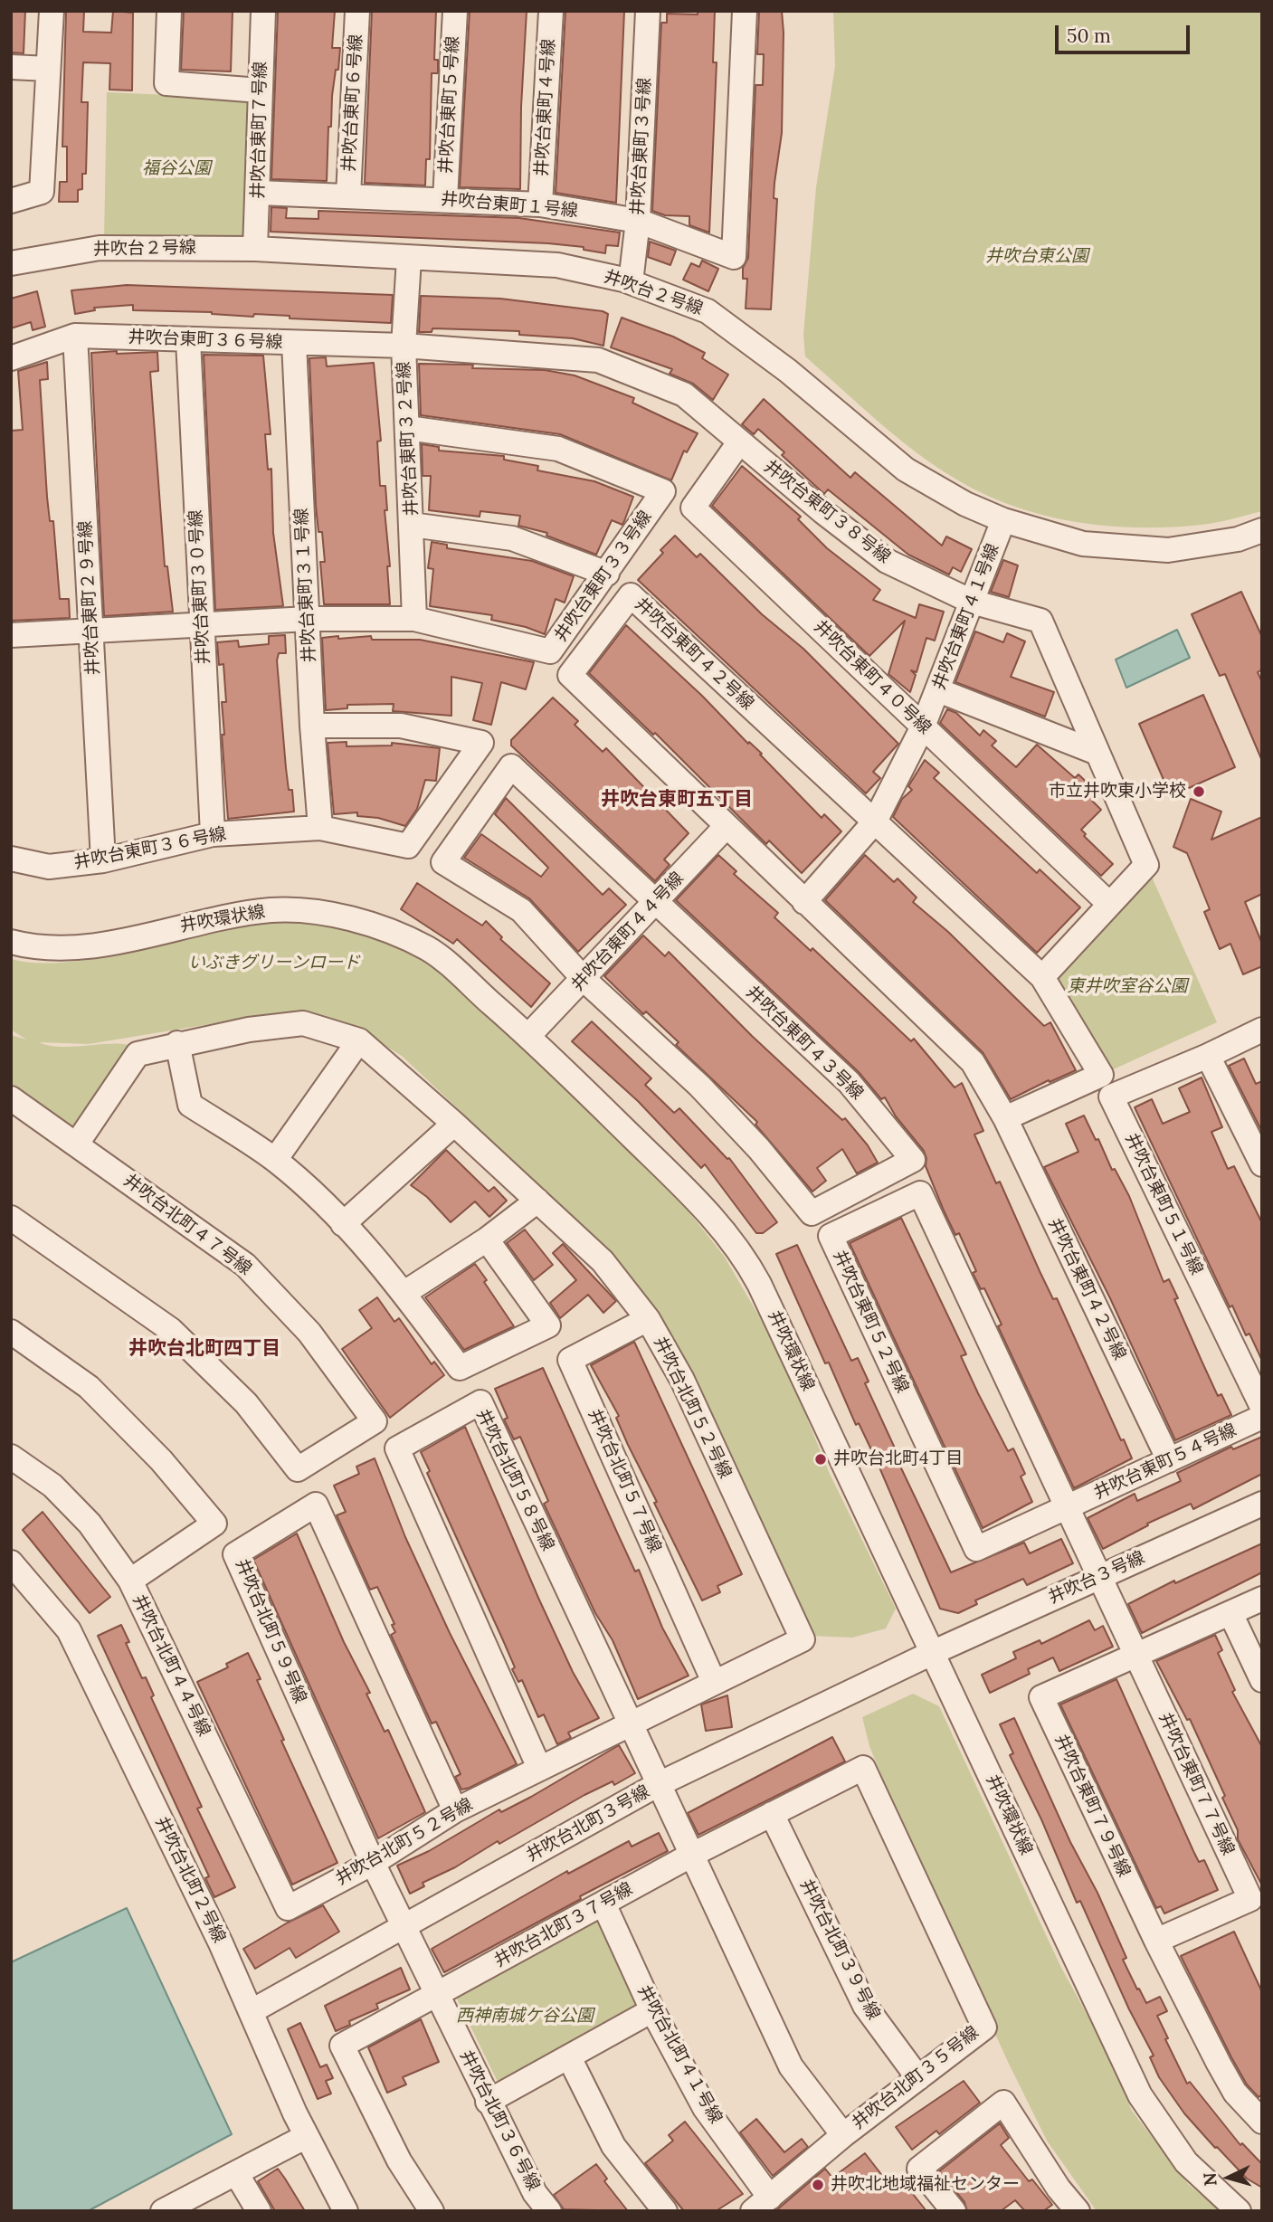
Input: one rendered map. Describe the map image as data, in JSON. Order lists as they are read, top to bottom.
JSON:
{
  "streets": {
    "street": [
      "井吹台東町６号線",
      "井吹台東町５号線",
      "井吹台東町４号線",
      "井吹台東町７号線",
      "井吹台東町３号線",
      "井吹台東町１号線",
      "井吹台２号線",
      "井吹台東町３６号線",
      "井吹台東町３２号線",
      "井吹台東町３８号線",
      "井吹台東町３３号線",
      "井吹台東町３１号線",
      "井吹台東町３０号線",
      "井吹台東町２９号線",
      "井吹台東町４１号線",
      "井吹台東町４２号線",
      "井吹台東町４０号線",
      "井吹環状線",
      "井吹台東町４４号線",
      "井吹台東町４３号線",
      "井吹台東町５１号線",
      "井吹台北町４７号線",
      "井吹台東町５２号線",
      "井吹台北町５２号線",
      "井吹台東町５４号線",
      "井吹台北町５８号線",
      "井吹台北町５７号線",
      "井吹台３号線",
      "井吹台北町５９号線",
      "井吹台北町４４号線",
      "井吹台東町７７号線",
      "井吹台東町７９号線",
      "井吹台北町３号線",
      "井吹台北町２号線",
      "井吹台北町３７号線",
      "井吹台北町３９号線",
      "井吹台北町４１号線",
      "井吹台北町３５号線",
      "井吹台北町３６号線"
    ]
  },
  "crossings": [
    ["井吹台東町６号線", "井吹台東町１号線"],
    ["井吹台東町５号線", "井吹台東町１号線"],
    ["井吹台東町４号線", "井吹台東町１号線"],
    ["井吹台東町７号線", "井吹台東町１号線"],
    ["井吹台東町７号線", "井吹台２号線"],
    ["井吹台東町３号線", "井吹台東町１号線"],
    ["井吹台東町３号線", "井吹台２号線"],
    ["井吹台２号線", "井吹台東町３２号線"],
    ["井吹台２号線", "井吹台東町４１号線"],
    ["井吹台東町３６号線", "井吹台東町３２号線"],
    ["井吹台東町３６号線", "井吹台東町３８号線"],
    ["井吹台東町３６号線", "井吹台東町３１号線"],
    ["井吹台東町３６号線", "井吹台東町３０号線"],
    ["井吹台東町３６号線", "井吹台東町２９号線"],
    ["井吹台東町３２号線", "井吹台東町３８号線"],
    ["井吹台東町３２号線", "井吹台東町３３号線"],
    ["井吹台東町３８号線", "井吹台東町４１号線"],
    ["井吹台東町３８号線", "井吹台東町４２号線"],
    ["井吹台東町３８号線", "井吹台東町４０号線"],
    ["井吹台東町３３号線", "井吹台東町３１号線"],
    ["井吹台東町３３号線", "井吹台東町３０号線"],
    ["井吹台東町３３号線", "井吹台東町２９号線"],
    ["井吹台東町４１号線", "井吹台東町４２号線"],
    ["井吹台東町４１号線", "井吹台東町４０号線"],
    ["井吹台東町４２号線", "井吹台東町４４号線"],
    ["井吹台東町４２号線", "井吹台東町５４号線"],
    ["井吹環状線", "井吹台東町４４号線"],
    ["井吹環状線", "井吹台３号線"],
    ["井吹環状線", "井吹台北町３号線"],
    ["井吹台東町４４号線", "井吹台東町４３号線"],
    ["井吹台北町４７号線", "井吹台北町５２号線"],
    ["井吹台東町５２号線", "井吹台東町５４号線"],
    ["井吹台東町５２号線", "井吹台３号線"],
    ["井吹台東町５２号線", "井吹台東町７７号線"],
    ["井吹台北町５２号線", "井吹台北町５８号線"],
    ["井吹台北町５２号線", "井吹台北町５７号線"],
    ["井吹台北町５２号線", "井吹台北町５９号線"],
    ["井吹台北町５２号線", "井吹台北町４４号線"],
    ["井吹台北町５８号線", "井吹台北町３号線"],
    ["井吹台北町５８号線", "井吹台北町３５号線"],
    ["井吹台３号線", "井吹台東町７７号線"],
    ["井吹台３号線", "井吹台北町３号線"],
    ["井吹台北町５９号線", "井吹台北町３号線"],
    ["井吹台北町５９号線", "井吹台北町３６号線"],
    ["井吹台東町７７号線", "井吹台東町７９号線"],
    ["井吹台北町３号線", "井吹台北町２号線"],
    ["井吹台北町３号線", "井吹台北町３５号線"],
    ["井吹台北町３号線", "井吹台北町３６号線"],
    ["井吹台北町３７号線", "井吹台北町４１号線"],
    ["井吹台北町３７号線", "井吹台北町３５号線"],
    ["井吹台北町３７号線", "井吹台北町３６号線"],
    ["井吹台北町３９号線", "井吹台北町３５号線"]
  ],
  "districts": ["井吹台東町五丁目", "井吹台北町四丁目"],
  "parks": [
    "福谷公園",
    "井吹台東公園",
    "いぶきグリーンロード",
    "東井吹室谷公園",
    "西神南城ケ谷公園"
  ],
  "places": ["市立井吹東小学校", "井吹台北町4丁目", "井吹北地域福祉センター"],
  "scale_bar": "50 m",
  "north": "left"
}
